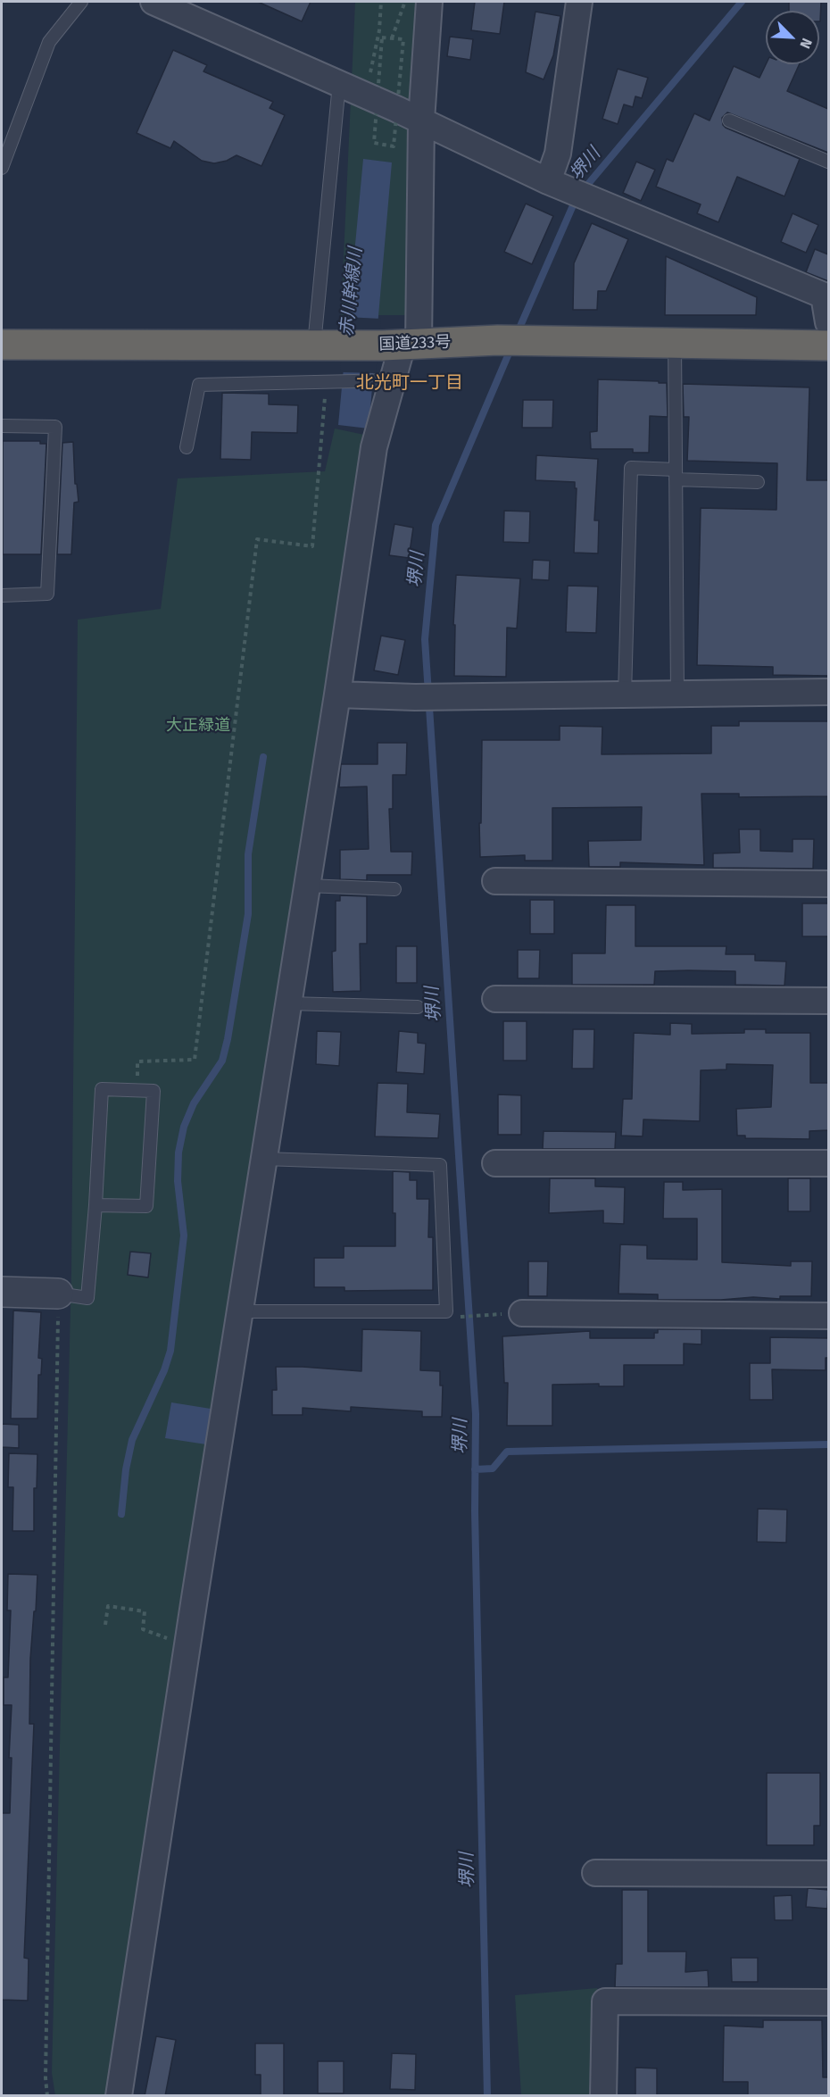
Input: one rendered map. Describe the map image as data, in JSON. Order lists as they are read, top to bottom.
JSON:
{
  "streets": {
    "highway": ["国道233号"]
  },
  "districts": ["北光町一丁目"],
  "water": ["堺川", "赤川幹線川"],
  "parks": ["大正緑道"],
  "north": "bottom right"
}
